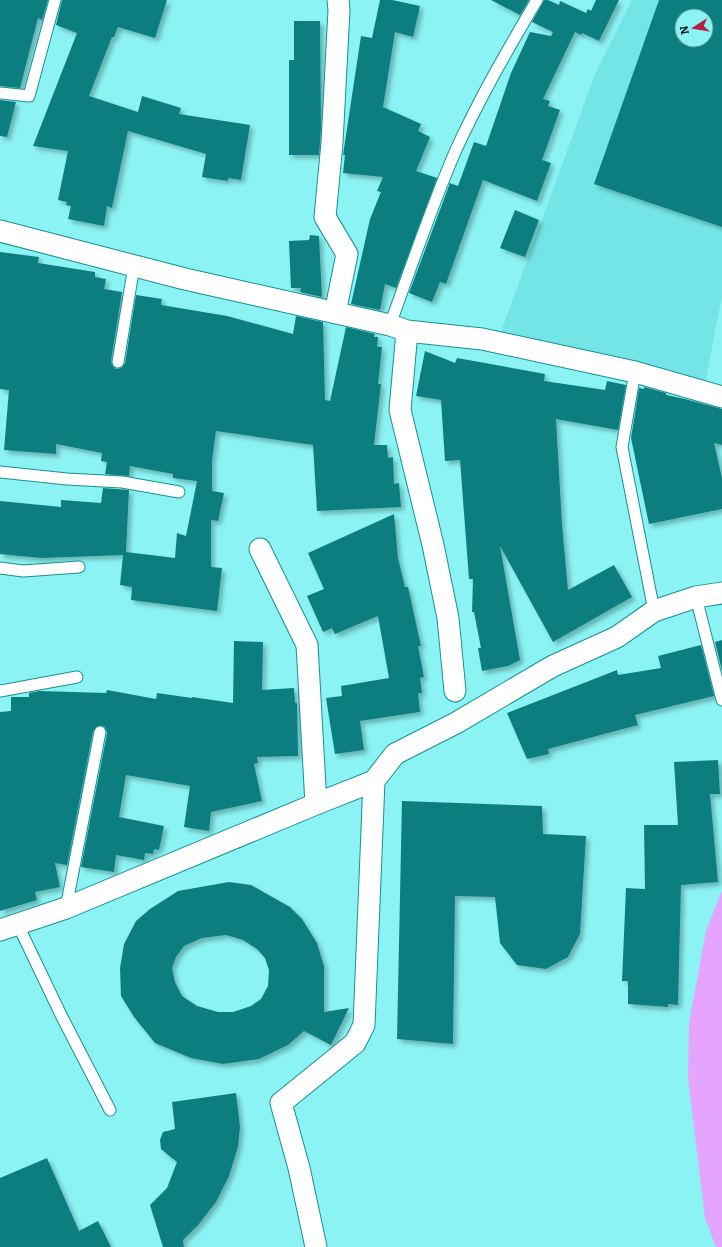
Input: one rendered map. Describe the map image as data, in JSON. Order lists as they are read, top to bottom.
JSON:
{
  "north": "left"
}
